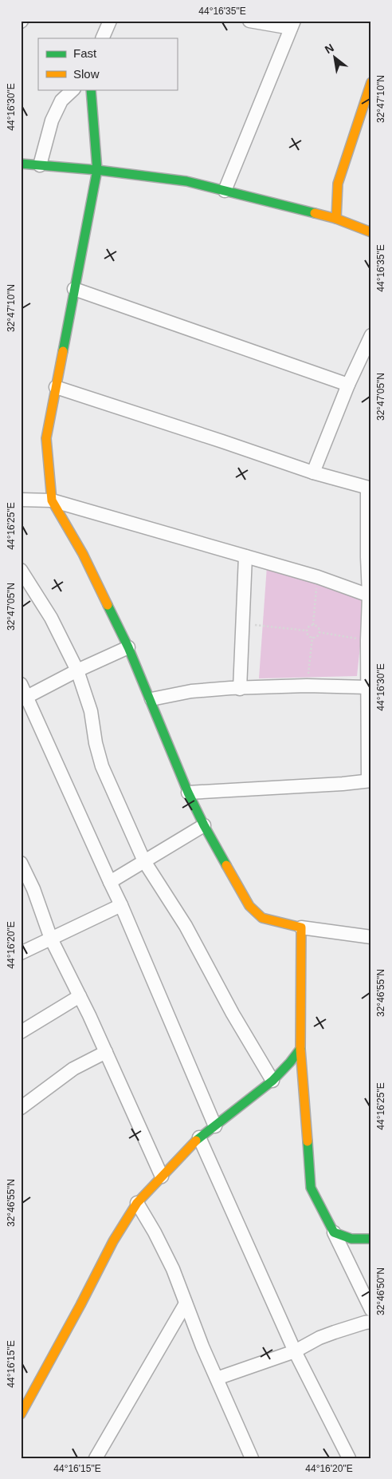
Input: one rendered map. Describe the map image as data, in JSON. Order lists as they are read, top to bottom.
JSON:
{
  "legend": ["Fast", "Slow"],
  "north": "top left",
  "coordinates": [
    "44°16'35\"E",
    "32°47'10\"N",
    "44°16'30\"E",
    "32°47'05\"N",
    "44°16'25\"E",
    "44°16'20\"E",
    "32°46'55\"N",
    "32°46'50\"N",
    "44°16'15\"E"
  ]
}
